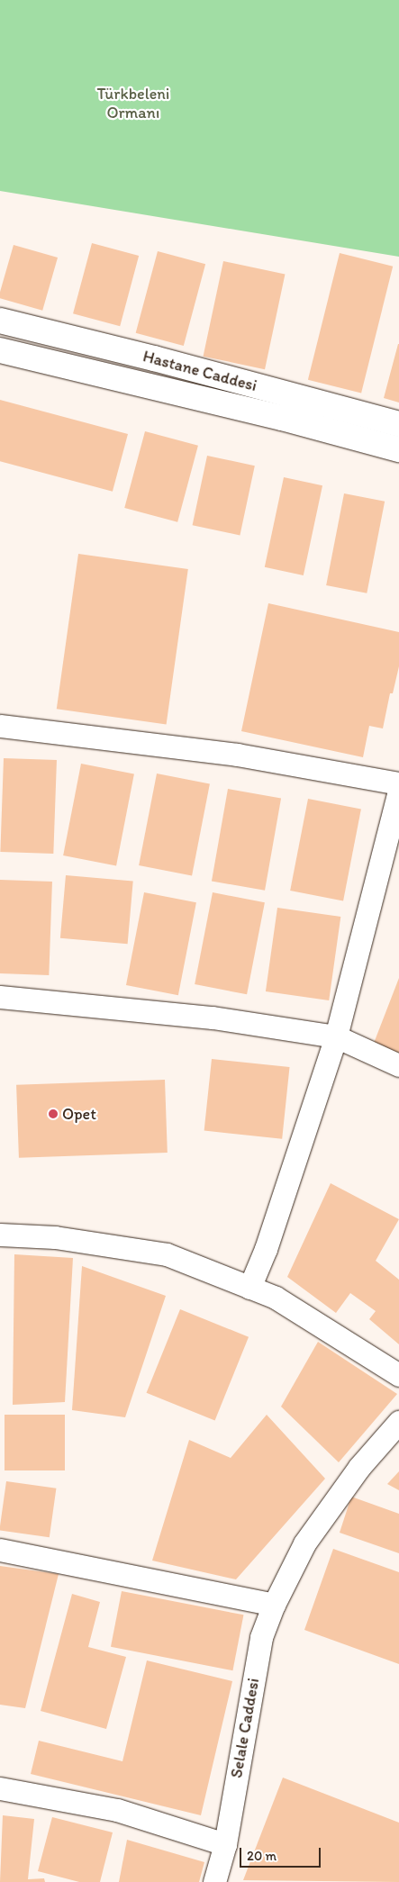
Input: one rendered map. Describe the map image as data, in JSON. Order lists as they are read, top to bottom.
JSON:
{
  "streets": {
    "main road": ["Hastane Caddesi"],
    "street": ["Selale Caddesi"]
  },
  "parks": ["Türkbeleni Ormanı"],
  "places": ["Opet"],
  "scale_bar": "20 m"
}
